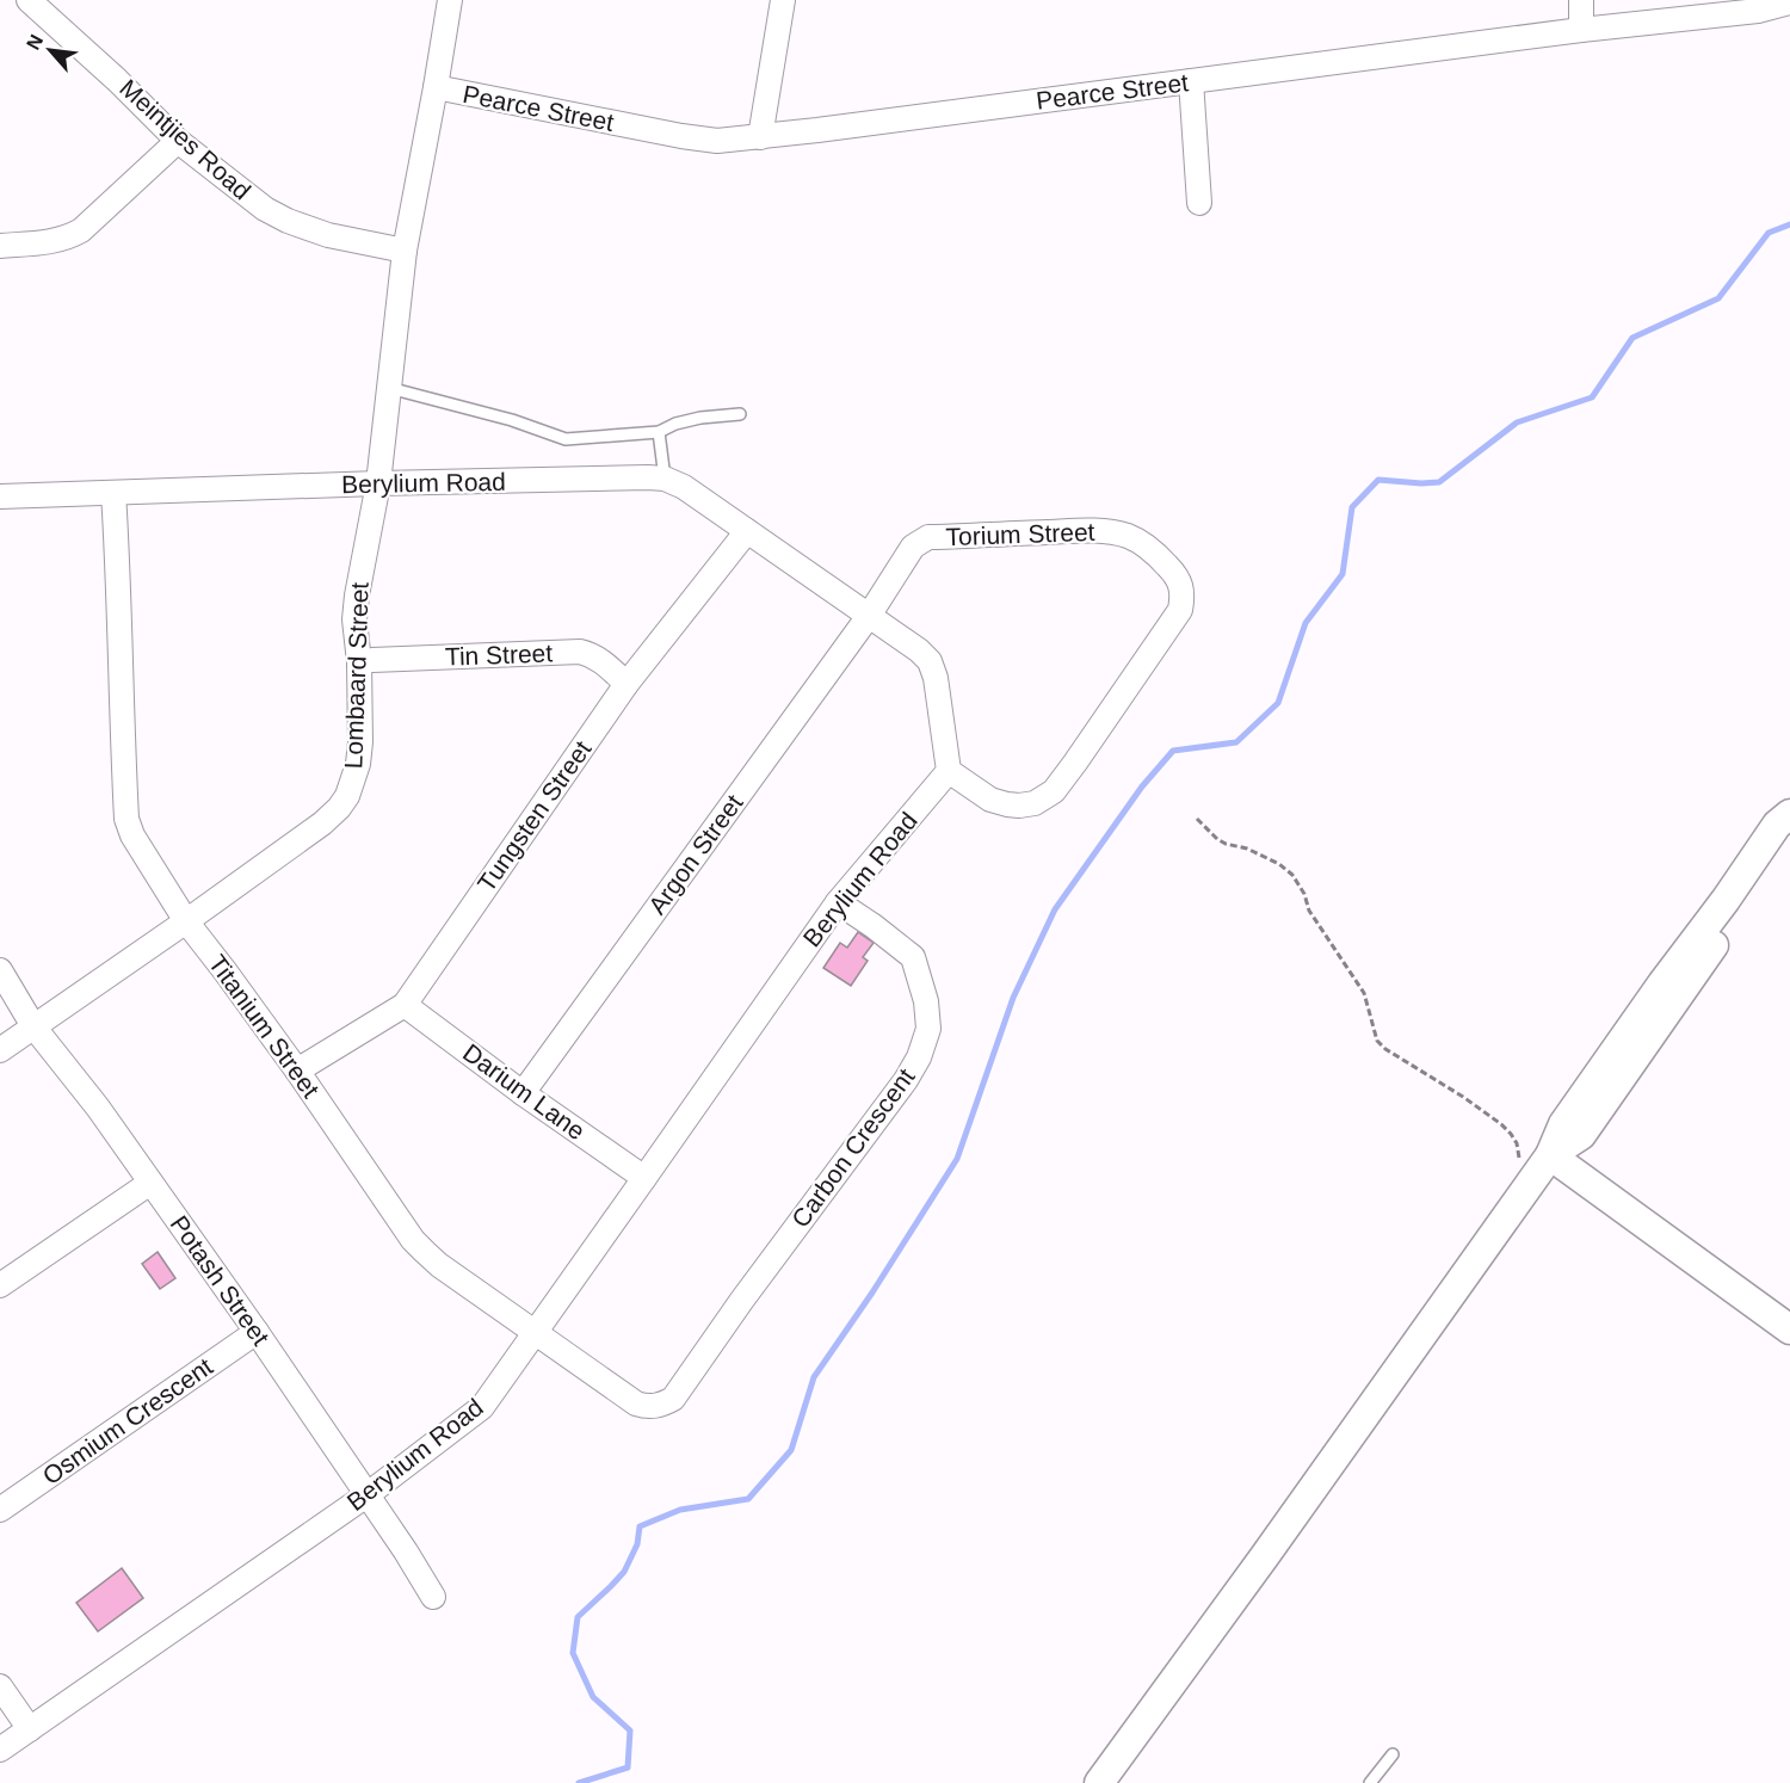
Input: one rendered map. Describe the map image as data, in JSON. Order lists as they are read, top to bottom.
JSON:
{
  "streets": {
    "street": [
      "Pearce Street",
      "Meintjies Road",
      "Berylium Road",
      "Torium Street",
      "Tin Street",
      "Lombaard Street",
      "Tungsten Street",
      "Argon Street",
      "Titanium Street",
      "Darium Lane",
      "Carbon Crescent",
      "Potash Street",
      "Osmium Crescent"
    ]
  },
  "crossings": [
    ["Pearce Street", "Lombaard Street"],
    ["Meintjies Road", "Lombaard Street"],
    ["Berylium Road", "Torium Street"],
    ["Berylium Road", "Lombaard Street"],
    ["Berylium Road", "Tungsten Street"],
    ["Berylium Road", "Argon Street"],
    ["Berylium Road", "Titanium Street"],
    ["Berylium Road", "Darium Lane"],
    ["Berylium Road", "Carbon Crescent"],
    ["Berylium Road", "Potash Street"],
    ["Torium Street", "Argon Street"],
    ["Tin Street", "Lombaard Street"],
    ["Tin Street", "Tungsten Street"],
    ["Lombaard Street", "Titanium Street"],
    ["Lombaard Street", "Potash Street"],
    ["Tungsten Street", "Titanium Street"],
    ["Tungsten Street", "Darium Lane"],
    ["Argon Street", "Darium Lane"],
    ["Titanium Street", "Carbon Crescent"],
    ["Potash Street", "Osmium Crescent"]
  ],
  "north": "top left"
}
